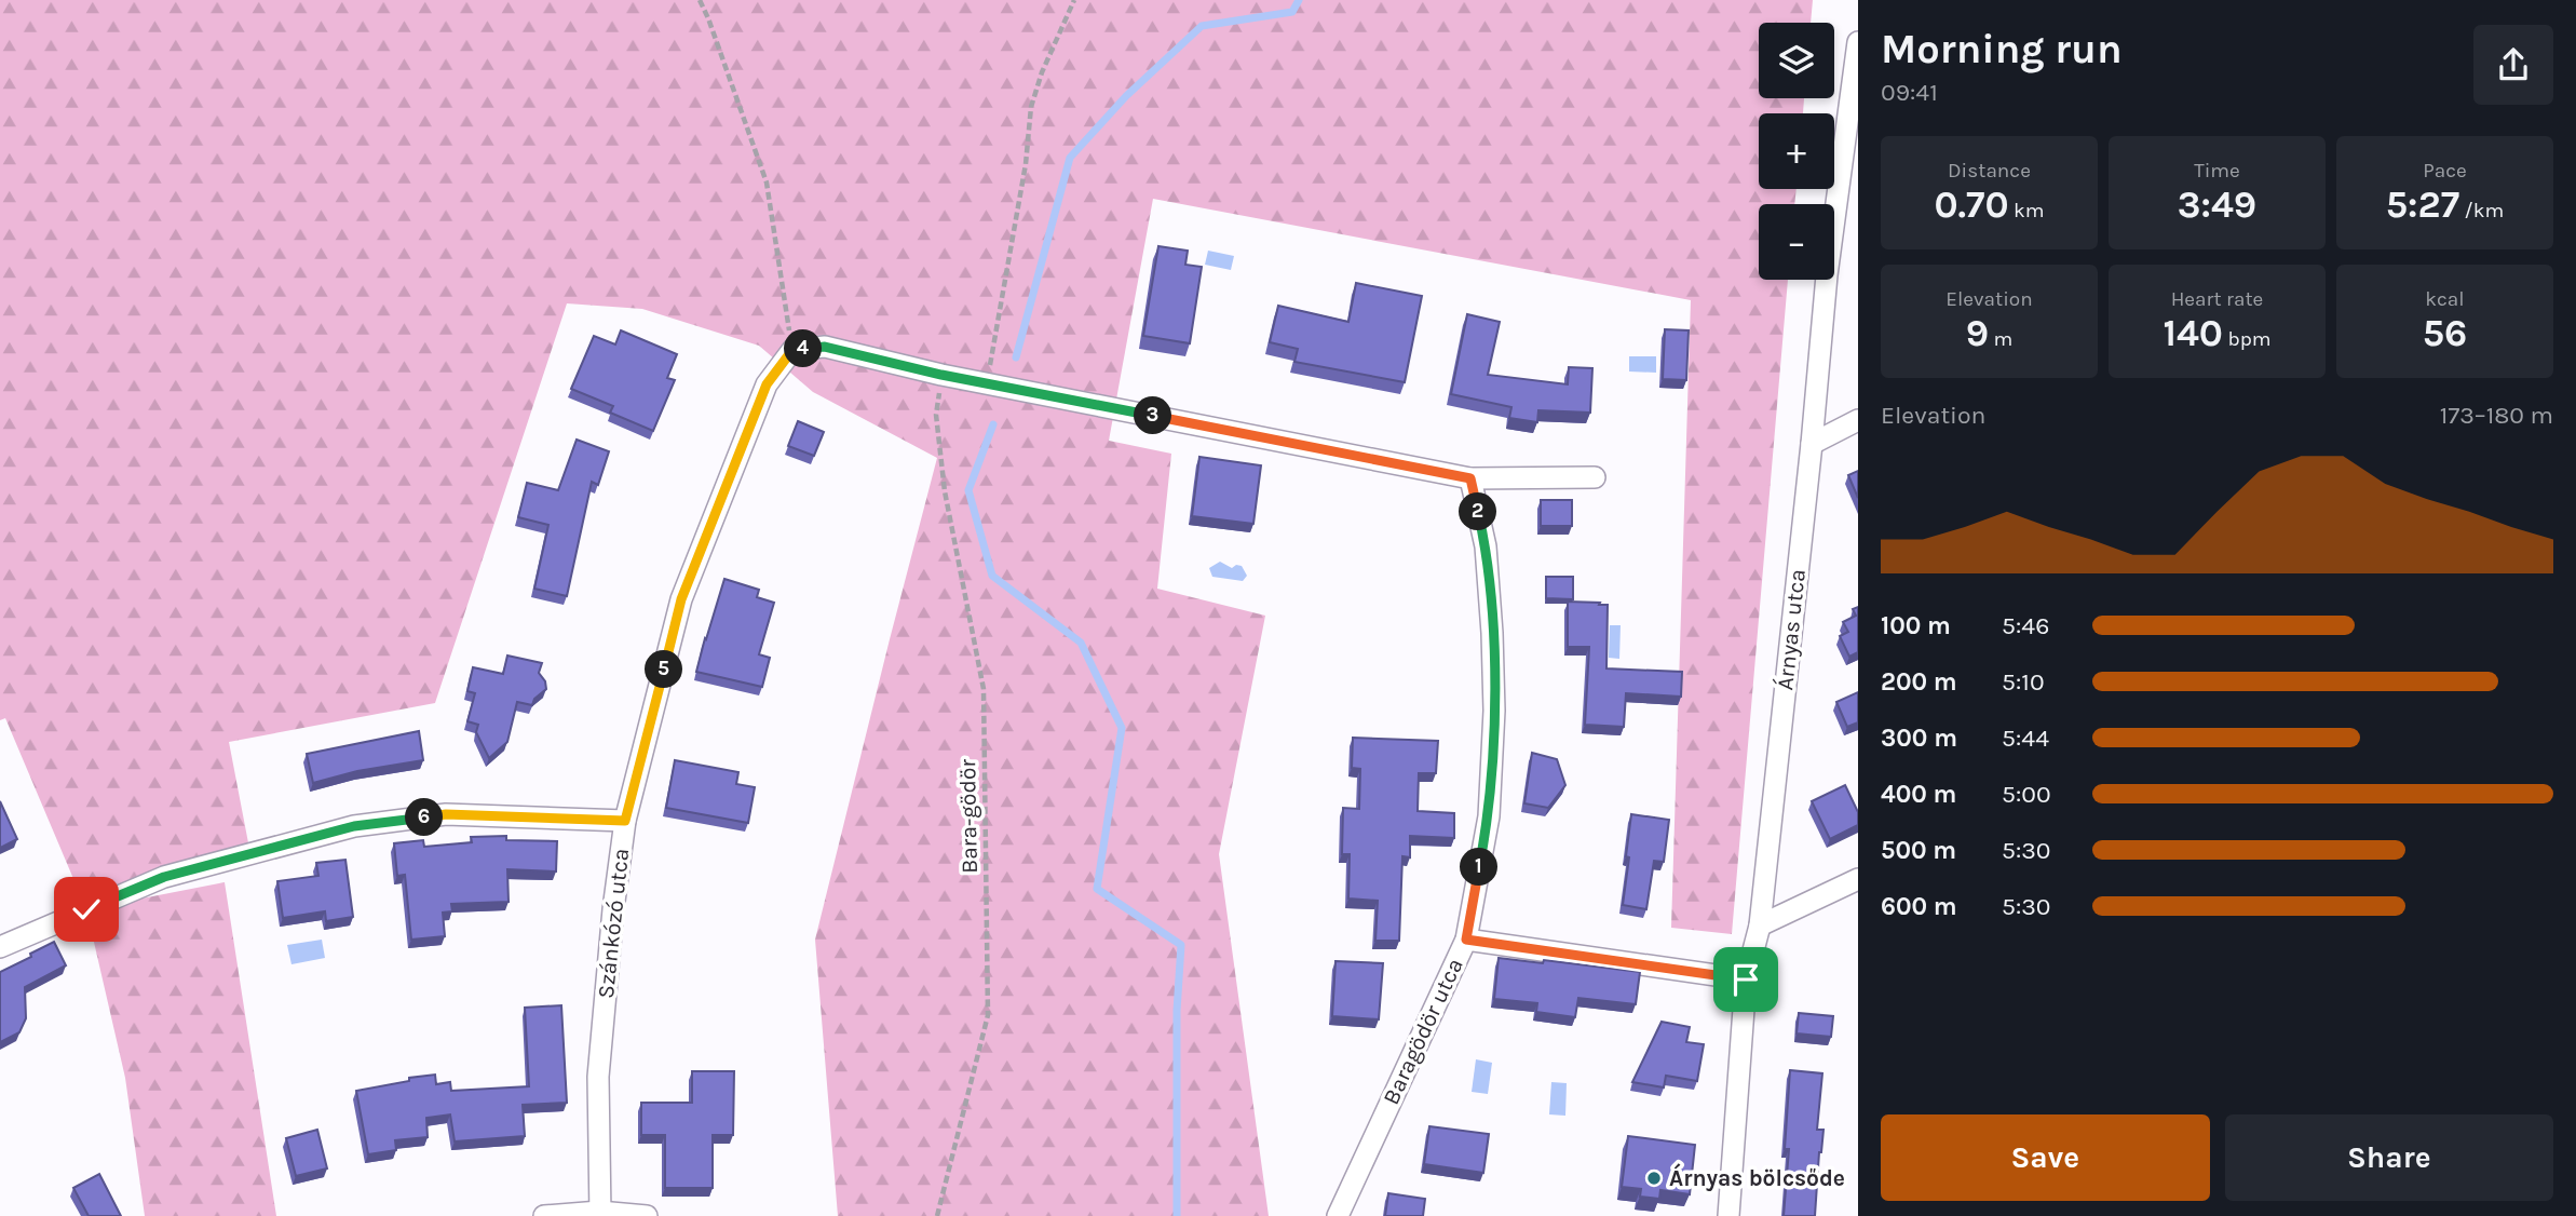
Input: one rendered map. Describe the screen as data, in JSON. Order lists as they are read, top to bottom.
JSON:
{
  "streets": {
    "street": ["Árnyas utca", "Szánkózó utca", "Baragödör utca"],
    "path": ["Bara-gödör"]
  },
  "places": ["Árnyas bölcsőde"],
  "page": {
    "heading": ["Morning run", "09:41"],
    "map_buttons": ["+", "−"],
    "stats": [
      ["Distance", "0.70 km"],
      ["Time", "3:49"],
      ["Pace", "5:27 /km"],
      ["Elevation", "9 m"],
      ["Heart rate", "140 bpm"],
      ["kcal", "56"]
    ],
    "pins": [
      "4",
      "3",
      "2",
      "5",
      "6",
      "1"
    ],
    "chart": ["Elevation", "173–180 m"],
    "list": [
      {
        "name": "100 m",
        "note": "5:46"
      },
      {
        "name": "200 m",
        "note": "5:10"
      },
      {
        "name": "300 m",
        "note": "5:44"
      },
      {
        "name": "400 m",
        "note": "5:00"
      },
      {
        "name": "500 m",
        "note": "5:30"
      },
      {
        "name": "600 m",
        "note": "5:30"
      }
    ],
    "buttons": ["Save", "Share"]
  }
}
